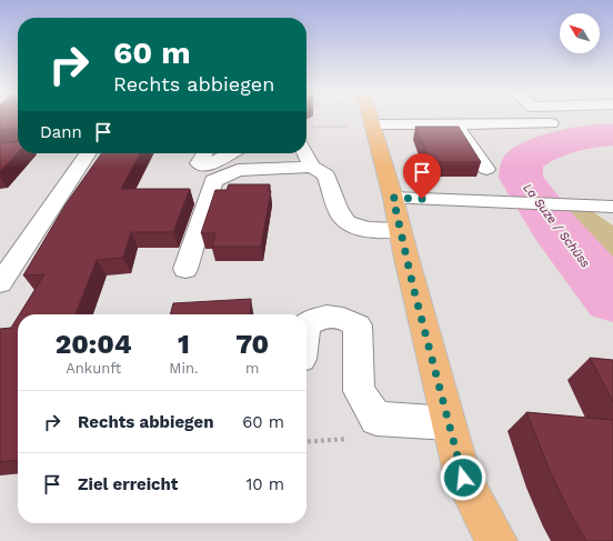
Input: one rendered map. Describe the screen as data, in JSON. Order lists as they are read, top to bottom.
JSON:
{
  "water": ["La Suze / Schüss"],
  "north": "top left",
  "page": {
    "turn": ["60 m", "Rechts abbiegen"],
    "then": "Dann",
    "eta": [
      "20:04",
      "Ankunft",
      "1",
      "Min.",
      "70",
      "m"
    ],
    "list": [
      {
        "name": "Rechts abbiegen",
        "value": "60 m"
      },
      {
        "name": "Ziel erreicht",
        "value": "10 m"
      }
    ]
  }
}
